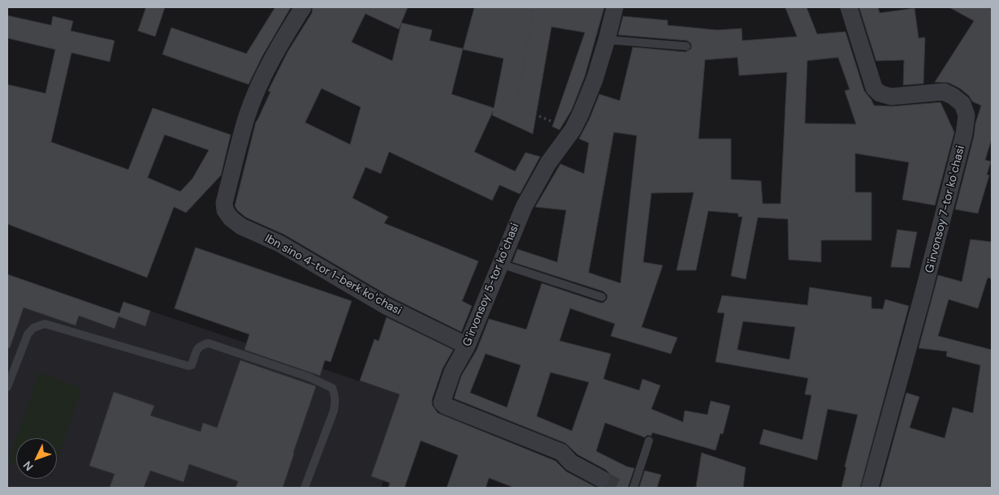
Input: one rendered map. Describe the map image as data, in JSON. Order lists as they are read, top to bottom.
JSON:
{
  "streets": {
    "street": ["Gʼirvonsoy 7-tor koʼchasi", "Ibn sino 4-tor 1-berk koʼchasi", "Gʼirvonsoy 5-tor koʼchasi"]
  },
  "crossings": [
    ["Ibn sino 4-tor 1-berk koʼchasi", "Gʼirvonsoy 5-tor koʼchasi"]
  ],
  "north": "bottom left"
}
